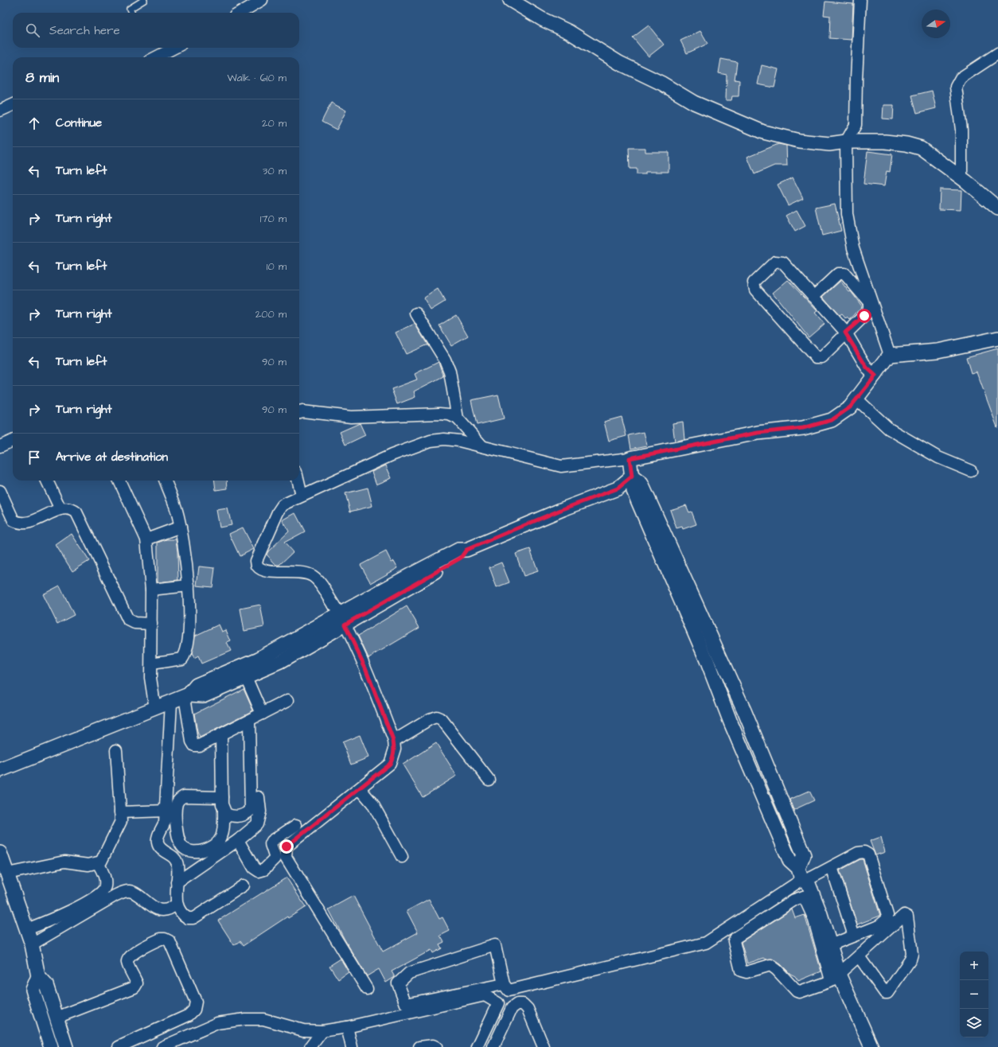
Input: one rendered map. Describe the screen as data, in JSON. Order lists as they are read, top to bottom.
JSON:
{
  "north": "right",
  "page": {
    "search": "Search here",
    "heading": ["8 min", "Walk · 610 m"],
    "list": [
      ["Continue", "20 m"],
      ["Turn left", "30 m"],
      ["Turn right", "170 m"],
      ["Turn left", "10 m"],
      ["Turn right", "200 m"],
      ["Turn left", "90 m"],
      ["Turn right", "90 m"],
      "Arrive at destination"
    ],
    "map_buttons": ["+", "−"]
  }
}
